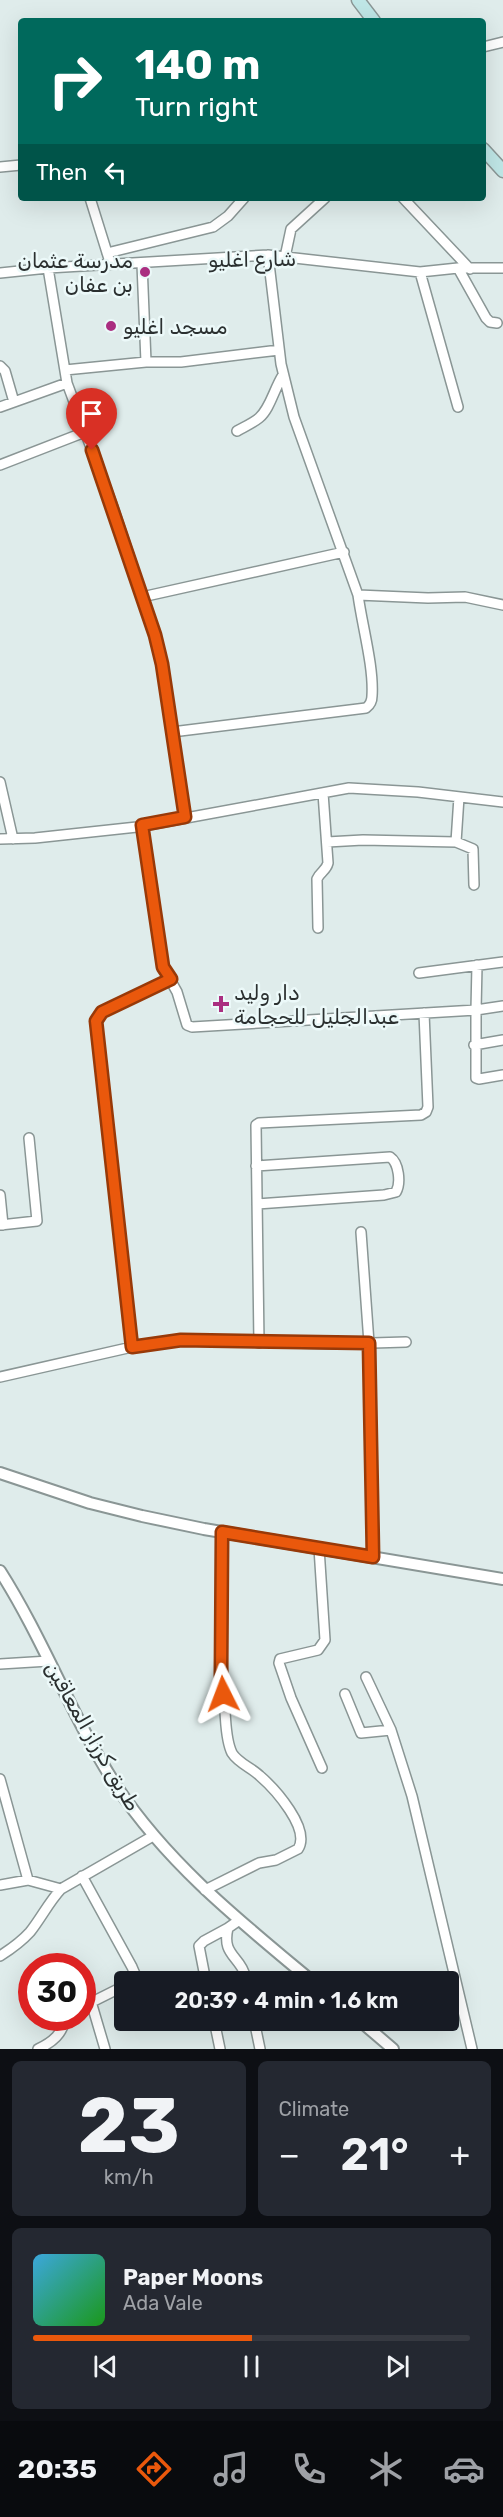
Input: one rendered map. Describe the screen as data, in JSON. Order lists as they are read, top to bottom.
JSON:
{
  "streets": {
    "street": ["شارع اغليو", "طريق كرزاز المعاقين"]
  },
  "places": {
    "other": ["مدرسة عثمان بن عفان", "مسجد اغليو"],
    "health": ["دار وليد عبدالجليل للحجامة"]
  },
  "page": {
    "turn": ["140 m", "Turn right"],
    "then": "Then",
    "limit": "30",
    "trip": "20:39 · 4 min · 1.6 km",
    "tile": [
      ["23", "km/h"],
      "Climate"
    ],
    "heat": ["−", "21°", "+"],
    "song": ["Paper Moons", "Ada Vale"],
    "tabs": "20:35"
  }
}
